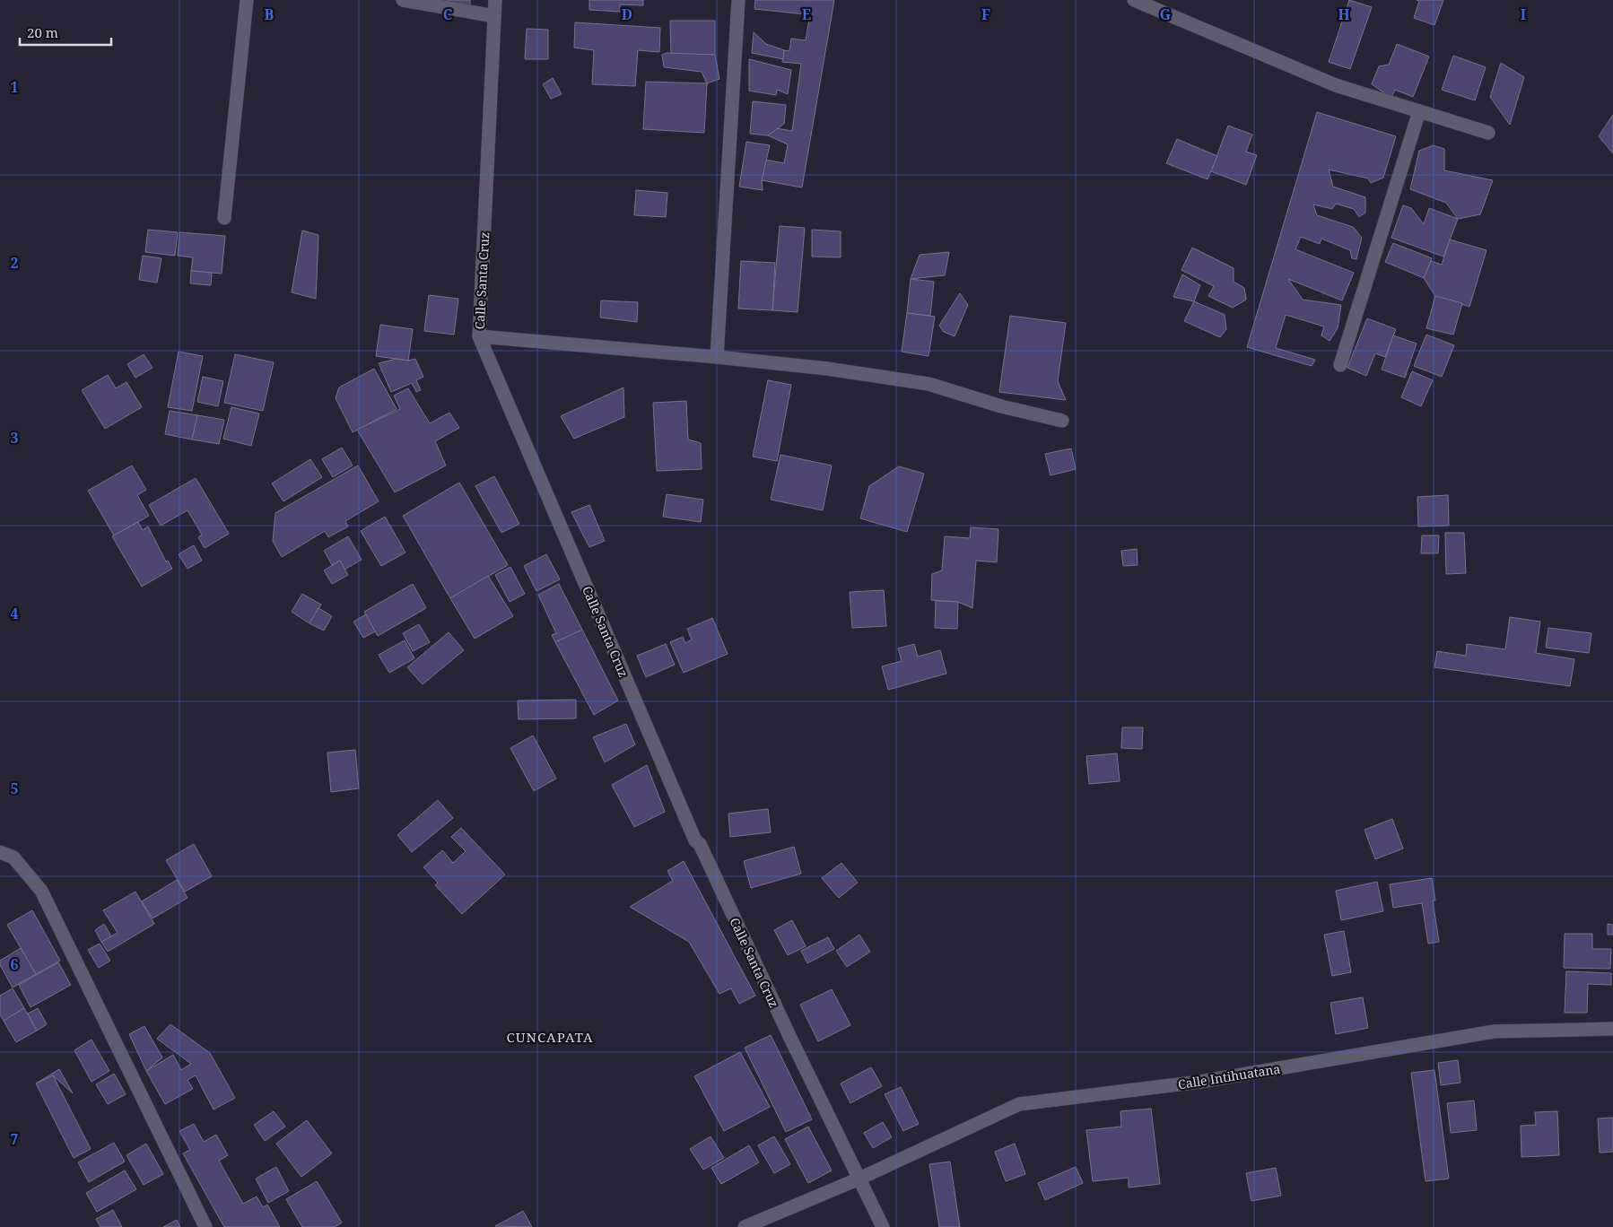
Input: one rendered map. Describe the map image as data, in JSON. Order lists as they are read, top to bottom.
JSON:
{
  "streets": {
    "street": ["Calle Santa Cruz", "Calle Intihuatana"]
  },
  "crossings": [
    ["Calle Santa Cruz", "Calle Intihuatana"]
  ],
  "districts": ["CUNCAPATA"],
  "scale_bar": "20 m",
  "grid": {
    "columns": [
      "B",
      "C",
      "D",
      "E",
      "F",
      "G",
      "H",
      "I"
    ],
    "rows": [
      "1",
      "2",
      "3",
      "4",
      "5",
      "6",
      "7"
    ]
  }
}
